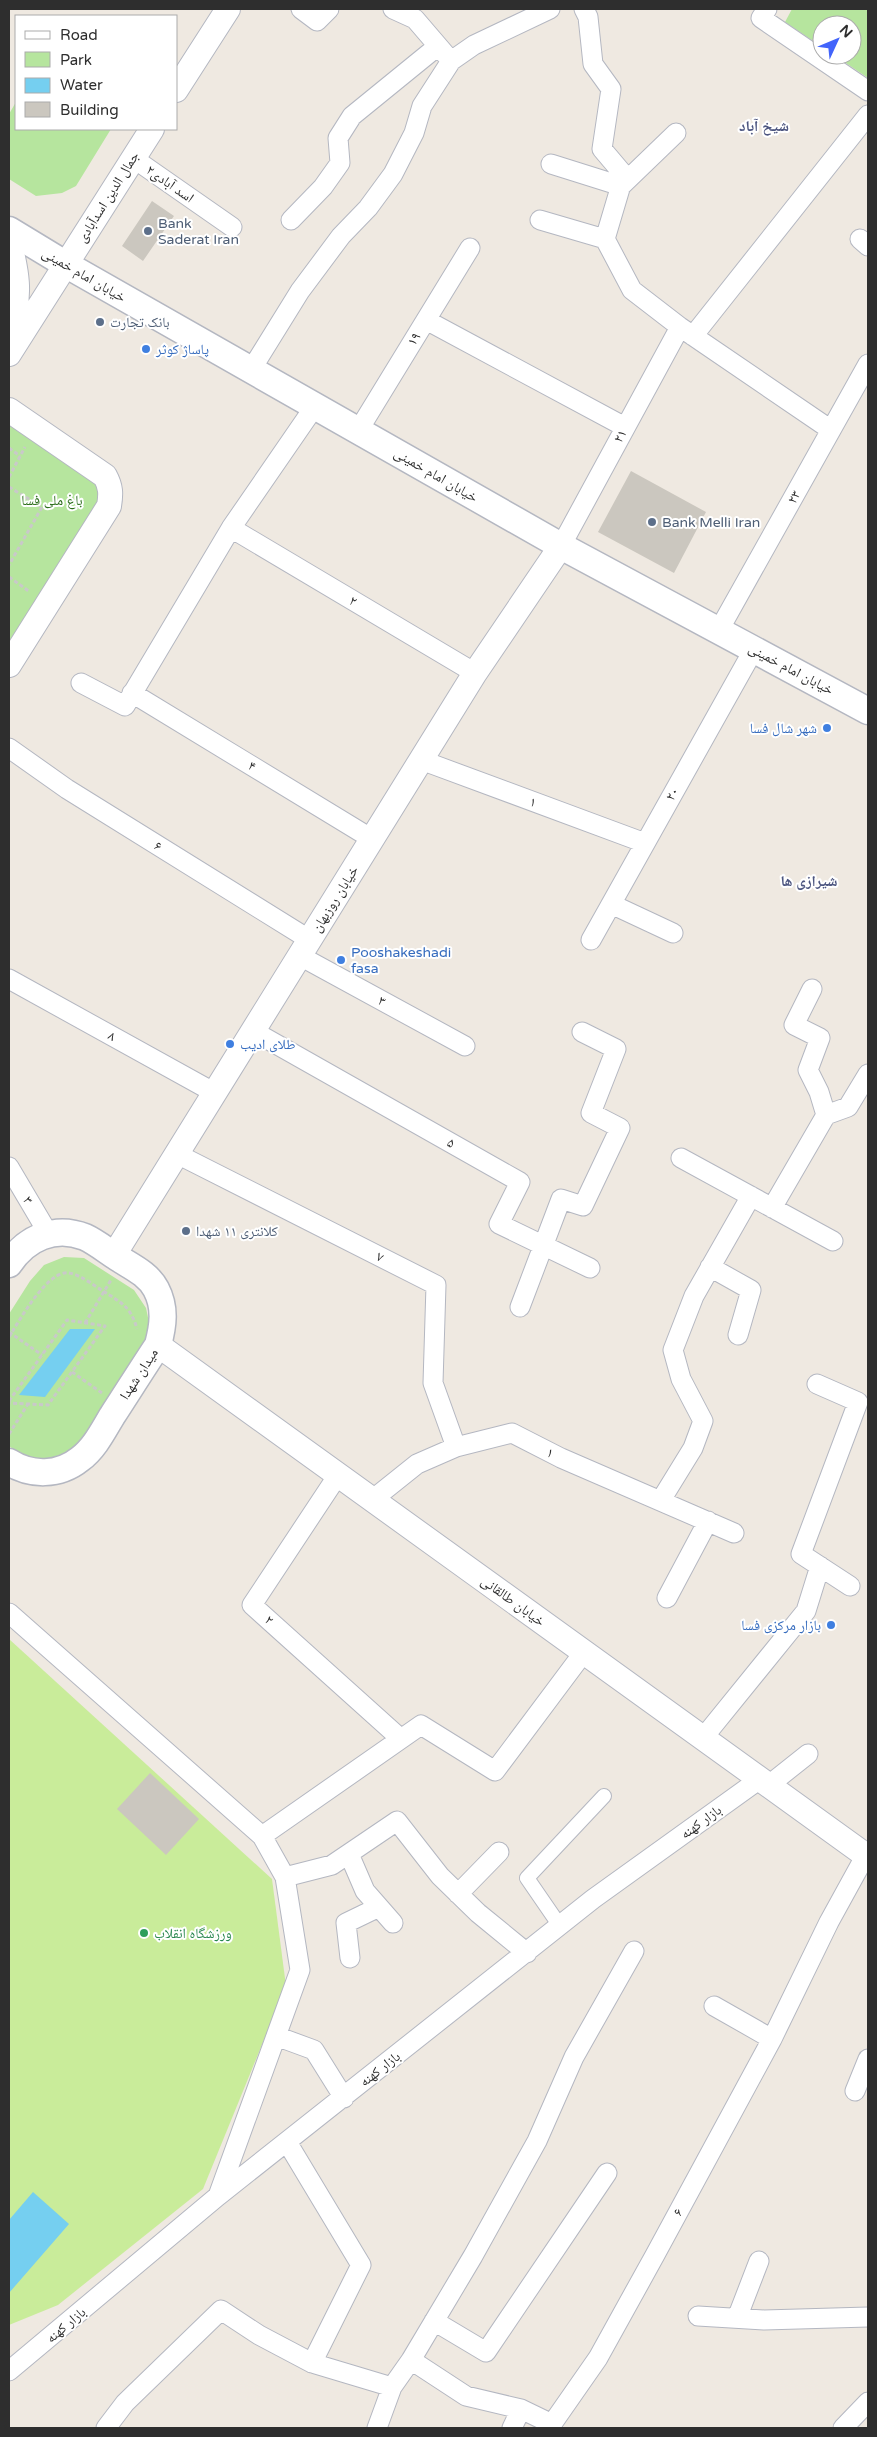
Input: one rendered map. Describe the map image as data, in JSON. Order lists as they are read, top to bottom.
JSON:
{
  "streets": {
    "main road": ["خیابان امام خمینی", "میدان شهدا"],
    "street": [
      "اسد آبادی۲",
      "جمال الدین اسدآبادی",
      "۱۹",
      "۲۱",
      "۲۳",
      "۲",
      "۴",
      "۲۰",
      "۱",
      "۶",
      "خیابان روزبهان",
      "۳",
      "۸",
      "۵",
      "۷",
      "خیابان طالقانی",
      "بازار کهنه"
    ]
  },
  "crossings": [
    ["اسد آبادی۲", "جمال الدین اسدآبادی"],
    ["جمال الدین اسدآبادی", "خیابان امام خمینی"],
    ["خیابان امام خمینی", "۱۹"],
    ["خیابان امام خمینی", "۲۱"],
    ["خیابان امام خمینی", "۲۳"],
    ["خیابان امام خمینی", "۲۰"],
    ["خیابان امام خمینی", "خیابان روزبهان"],
    ["۲۱", "خیابان روزبهان"],
    ["۲", "خیابان روزبهان"],
    ["۲", "خیابان طالقانی"],
    ["۴", "خیابان روزبهان"],
    ["۲۰", "۱"],
    ["۱", "خیابان روزبهان"],
    ["۱", "۷"],
    ["۱", "خیابان طالقانی"],
    ["۶", "خیابان روزبهان"],
    ["۶", "۳"],
    ["۶", "خیابان طالقانی"],
    ["خیابان روزبهان", "۳"],
    ["خیابان روزبهان", "۸"],
    ["خیابان روزبهان", "۵"],
    ["خیابان روزبهان", "۷"],
    ["خیابان روزبهان", "میدان شهدا"],
    ["۳", "میدان شهدا"],
    ["میدان شهدا", "خیابان طالقانی"],
    ["خیابان طالقانی", "بازار کهنه"]
  ],
  "districts": ["شیخ آباد", "شیرازی ها"],
  "parks": ["باغ ملی فسا"],
  "places": [
    "Bank Saderat Iran",
    "بانک تجارت",
    "پاساژ کوثر",
    "Bank Melli Iran",
    "شهر شال فسا",
    "Pooshakeshadi fasa",
    "طلای ادیب",
    "کلانتری ۱۱ شهدا",
    "بازار مرکزی فسا",
    "ورزشگاه انقلاب"
  ],
  "legend": [
    "Road",
    "Park",
    "Water",
    "Building"
  ],
  "north": "top right"
}
